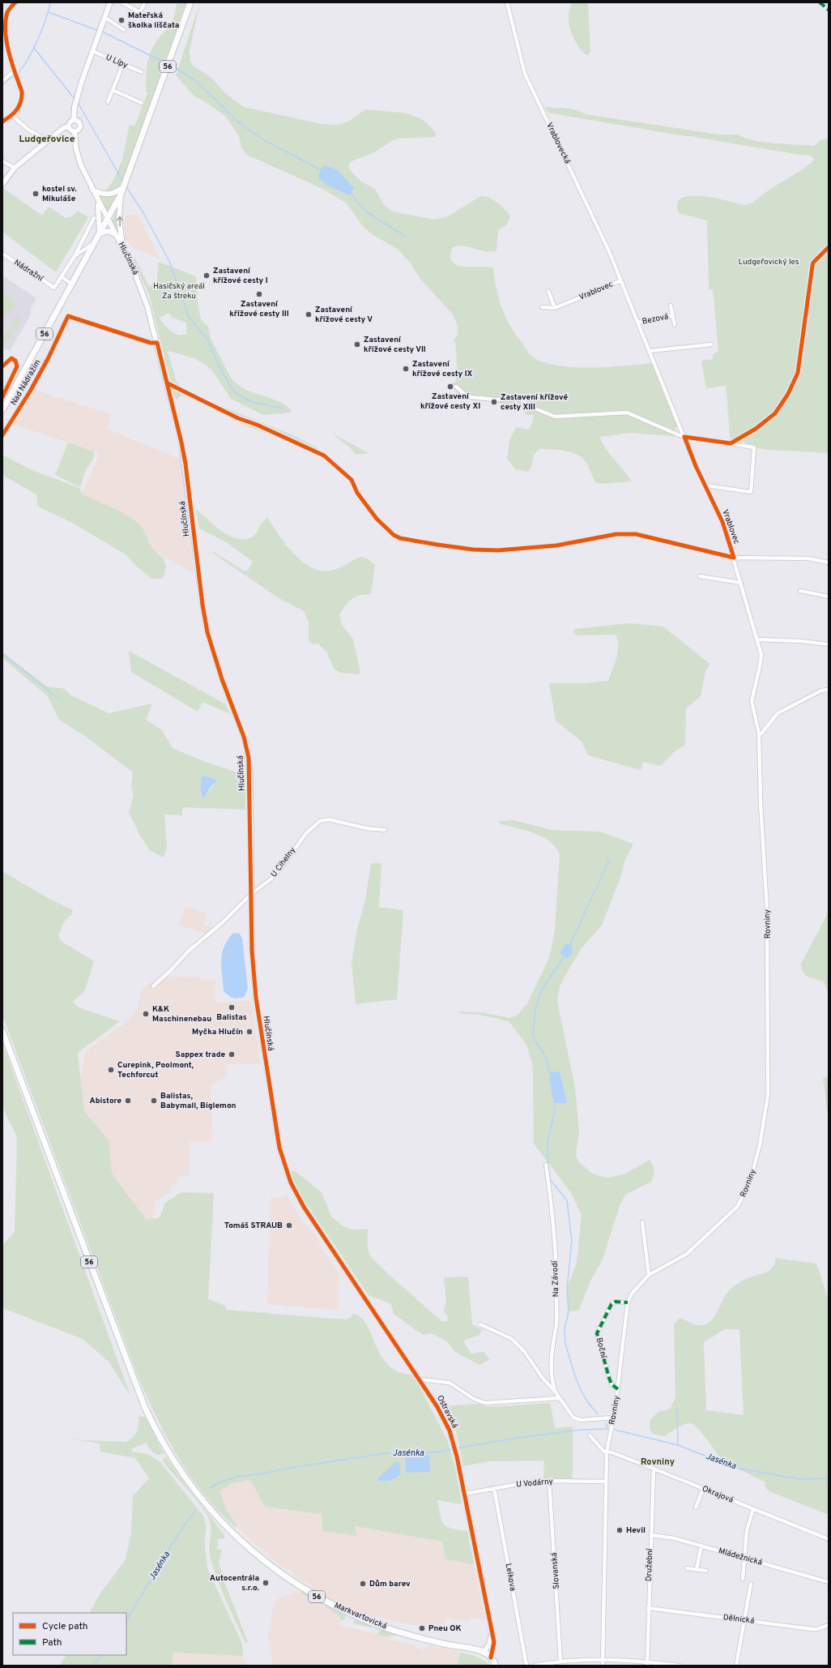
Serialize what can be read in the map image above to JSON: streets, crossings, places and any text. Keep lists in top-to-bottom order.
{
  "streets": {
    "main road": ["56", "Markvartovická"],
    "street": [
      "U Lípy",
      "Vrablovecká",
      "Hlučínská",
      "Nádražní",
      "Vrablovec",
      "Bezová",
      "Nad Nádražím",
      "U Cihelny",
      "Rovniny",
      "Na Závodí",
      "Boční",
      "Ostravská",
      "U Vodárny",
      "Okrajová",
      "Mládežnická",
      "Družební",
      "Slovanská",
      "Lelkova",
      "Dělnická"
    ]
  },
  "crossings": [
    ["56", "Hlučínská"],
    ["Vrablovecká", "Vrablovec"],
    ["Hlučínská", "U Cihelny"],
    ["Hlučínská", "Ostravská"],
    ["Vrablovec", "Bezová"],
    ["Vrablovec", "Rovniny"],
    ["Rovniny", "Na Závodí"],
    ["Rovniny", "Boční"],
    ["Rovniny", "U Vodárny"],
    ["Rovniny", "Okrajová"],
    ["Ostravská", "U Vodárny"],
    ["Ostravská", "Markvartovická"],
    ["U Vodárny", "Slovanská"],
    ["U Vodárny", "Lelkova"],
    ["Okrajová", "Družební"],
    ["Mládežnická", "Družební"],
    ["Družební", "Dělnická"]
  ],
  "districts": ["Ludgeřovice", "Rovniny"],
  "water": ["Jasénka"],
  "parks": ["Ludgeřovický les", "Hasičský areál Za štreku"],
  "places": [
    "Mateřská školka liščata",
    "kostel sv. Mikuláše",
    "Zastavení křížové cesty I",
    "Zastavení křížové cesty III",
    "Zastavení křížové cesty V",
    "Zastavení křížové cesty VII",
    "Zastavení křížové cesty IX",
    "Zastavení křížové cesty XI",
    "Zastavení křížové cesty XIII",
    "Balistas",
    "K&K Maschinenebau",
    "Myčka Hlučín",
    "Sappex trade",
    "Curepink, Poolmont, Techforcut",
    "Abistore",
    "Balistas, Babymall, Biglemon",
    "Tomáš STRAUB",
    "Hevil",
    "Autocentrála s.r.o.",
    "Dům barev",
    "Pneu OK"
  ],
  "legend": ["Cycle path", "Path"]
}
